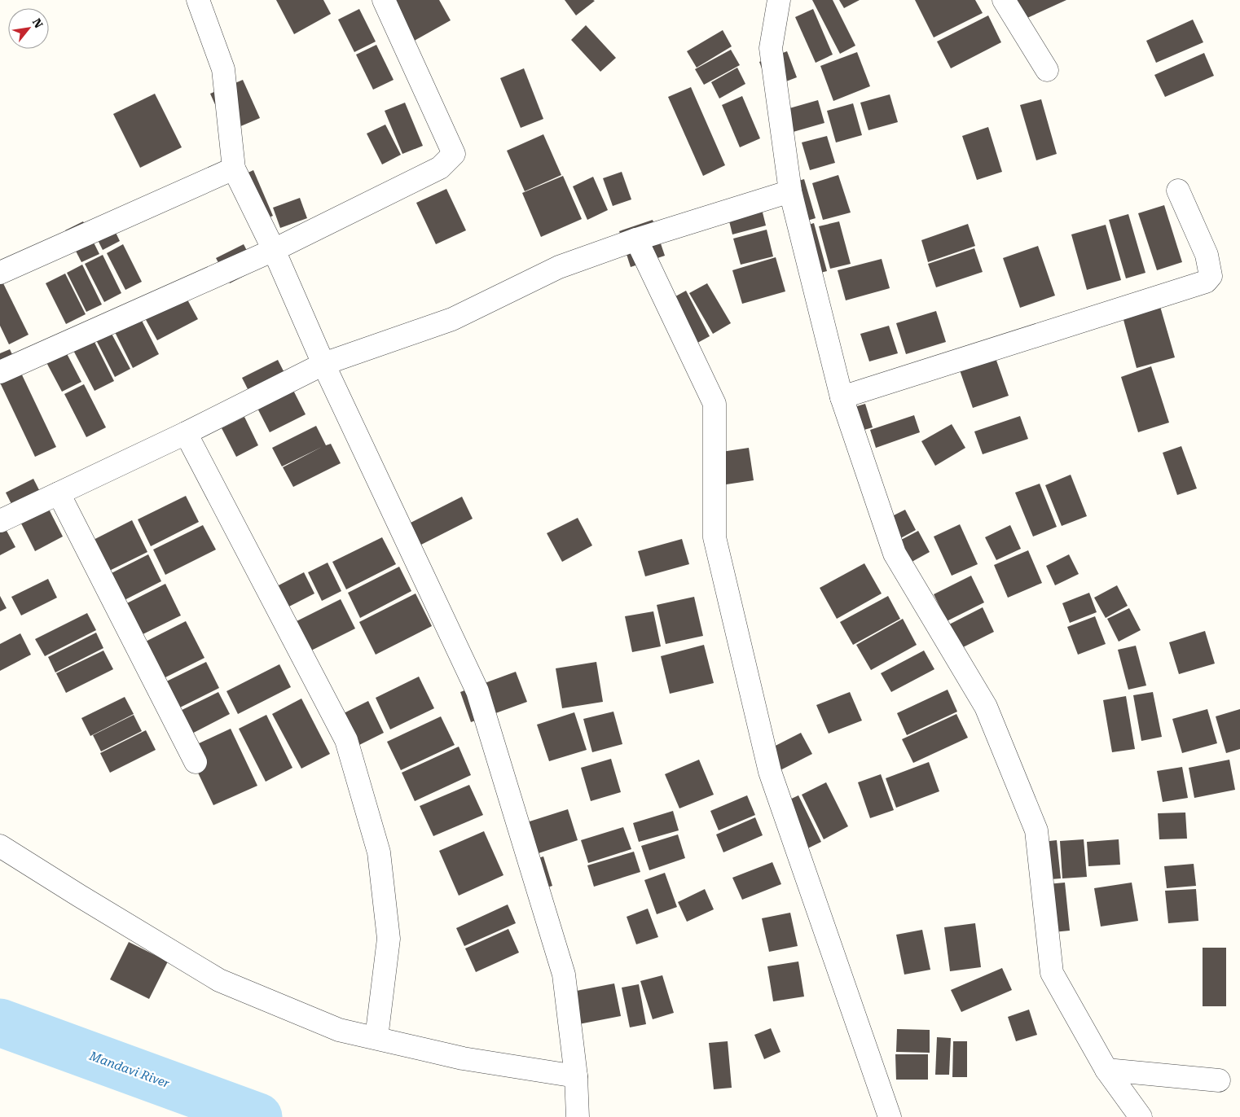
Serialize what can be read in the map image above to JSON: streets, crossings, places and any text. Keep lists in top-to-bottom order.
{
  "water": ["Mandavi River"],
  "north": "top right"
}
